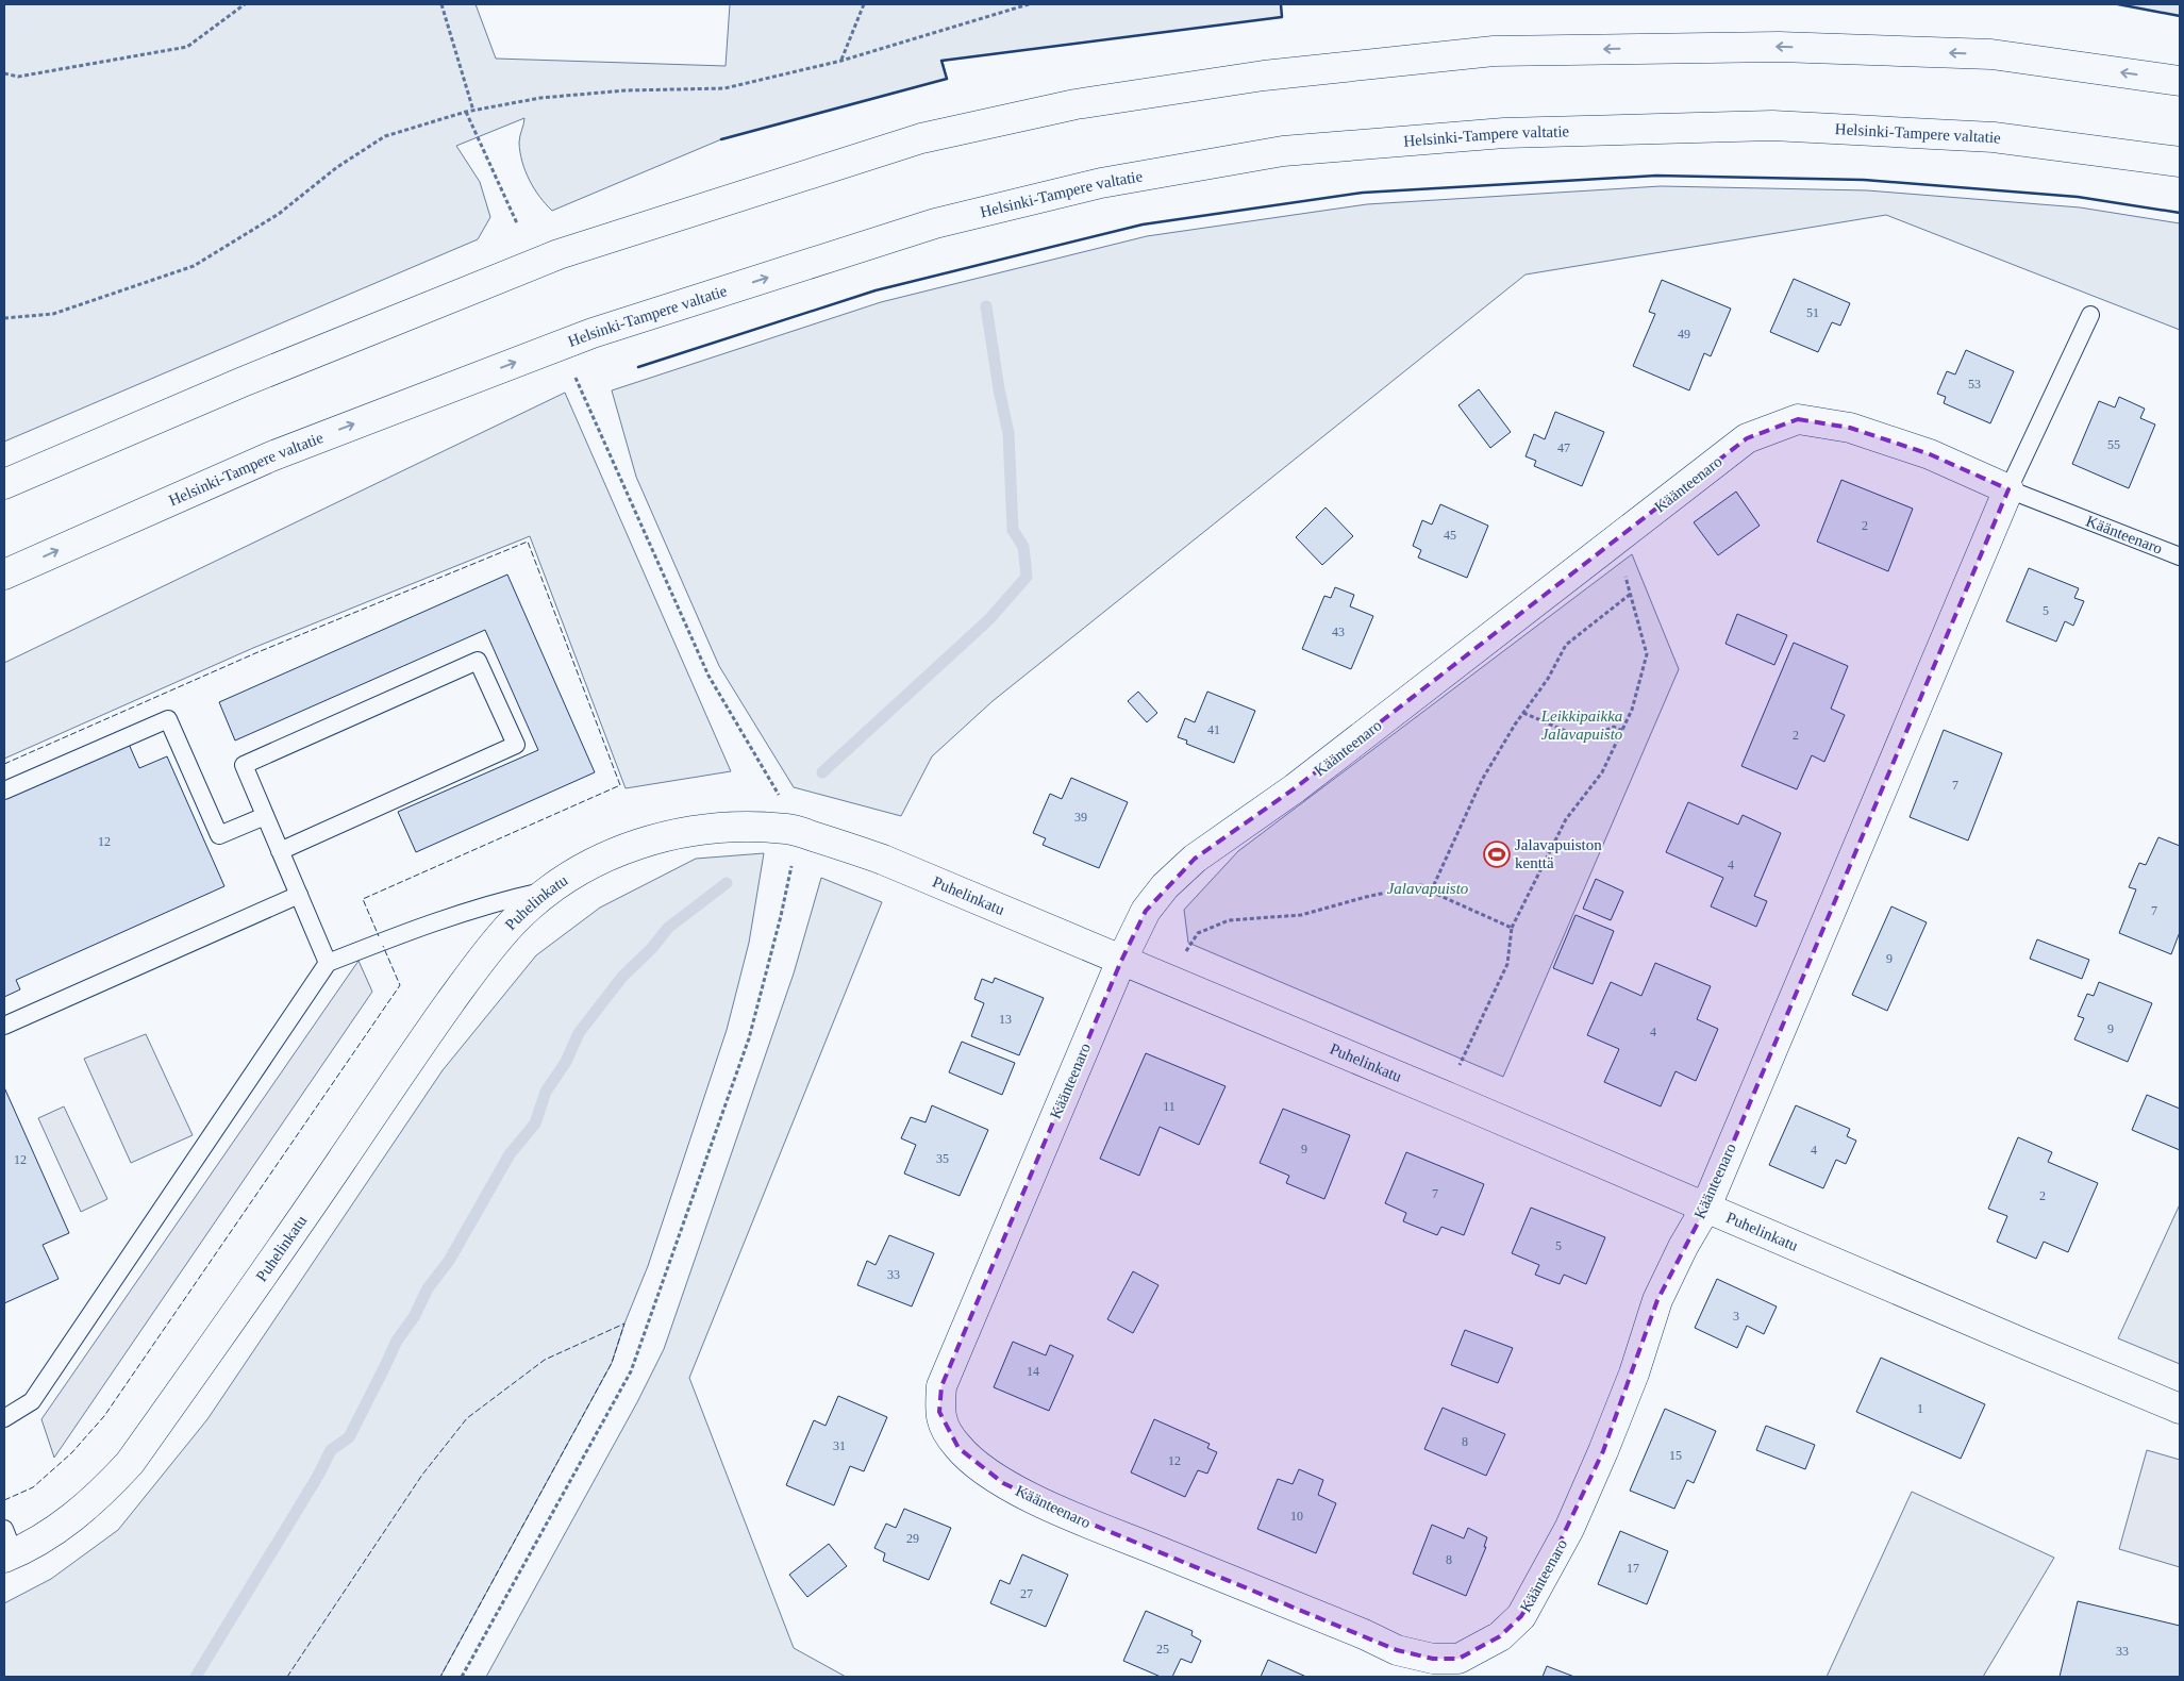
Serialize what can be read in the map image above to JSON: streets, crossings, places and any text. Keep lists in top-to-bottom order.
{
  "streets": {
    "main road": ["Helsinki-Tampere valtatie", "Käänteenaro", "Puhelinkatu"]
  },
  "crossings": [
    ["Käänteenaro", "Puhelinkatu"]
  ],
  "parks": ["Leikkipaikka Jalavapuisto", "Jalavapuisto"],
  "places": {
    "sports": ["Jalavapuiston kenttä"]
  },
  "house_numbers": [
    "51",
    "49",
    "53",
    "55",
    "47",
    "2",
    "45",
    "5",
    "43",
    "41",
    "2",
    "7",
    "39",
    "12",
    "4",
    "7",
    "9",
    "13",
    "9",
    "4",
    "11",
    "9",
    "4",
    "35",
    "12",
    "7",
    "2",
    "5",
    "33",
    "3",
    "14",
    "1",
    "8",
    "31",
    "15",
    "12",
    "10",
    "29",
    "8",
    "17",
    "27",
    "25",
    "33"
  ]
}
